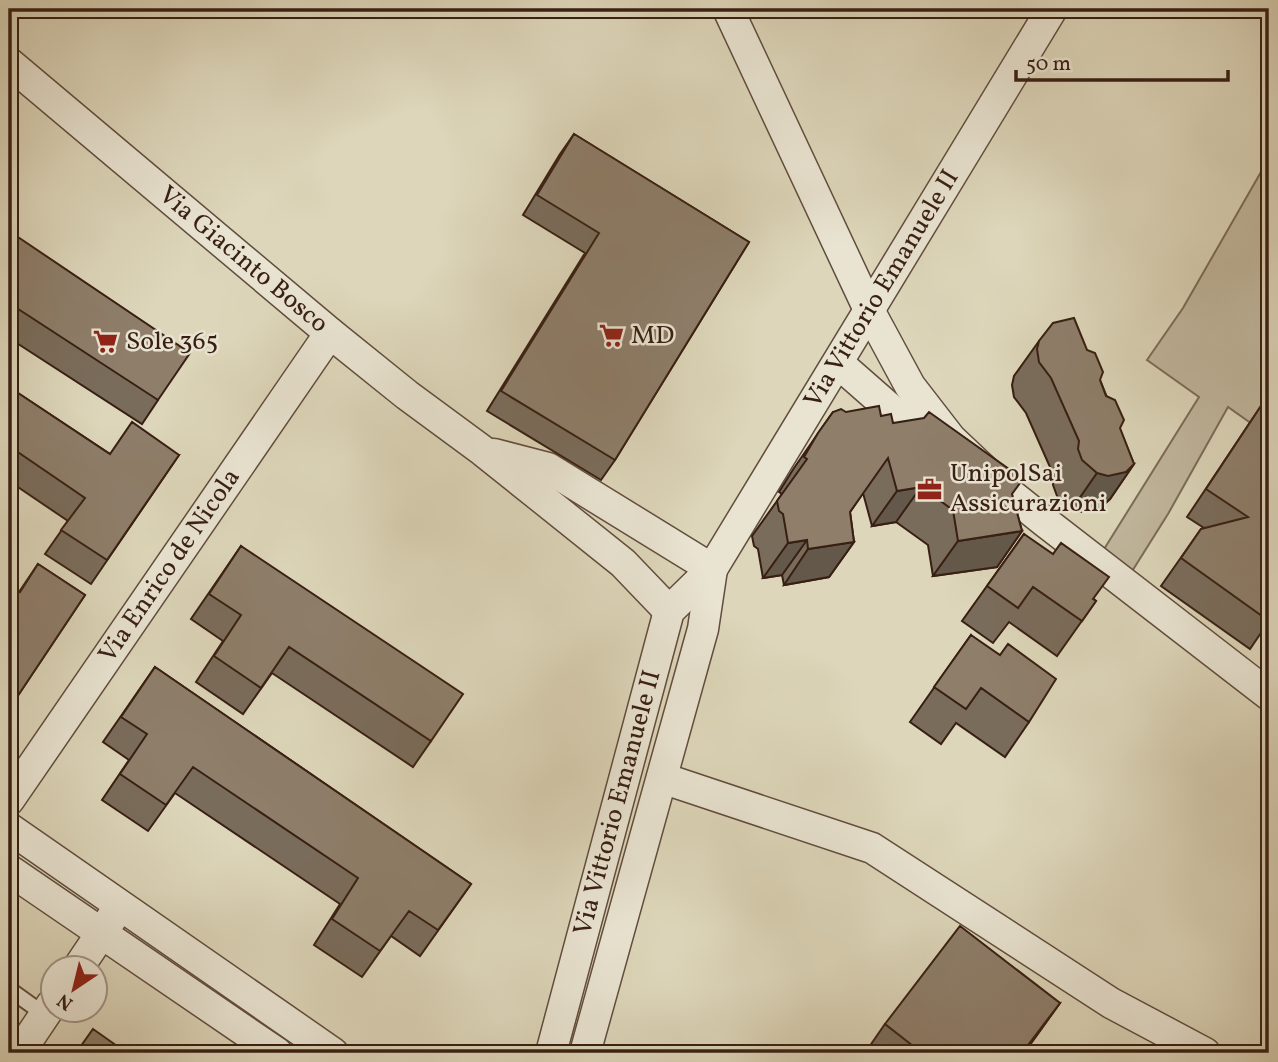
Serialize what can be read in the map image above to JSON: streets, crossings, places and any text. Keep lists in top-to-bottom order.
{
  "streets": {
    "street": ["Via Giacinto Bosco", "Via Vittorio Emanuele II", "Via Enrico de Nicola"]
  },
  "crossings": [
    ["Via Giacinto Bosco", "Via Vittorio Emanuele II"],
    ["Via Giacinto Bosco", "Via Enrico de Nicola"]
  ],
  "places": {
    "supermarket": ["MD", "Sole 365"],
    "office": ["UnipolSai Assicurazioni"]
  },
  "scale_bar": "50 m",
  "north": "bottom left"
}
